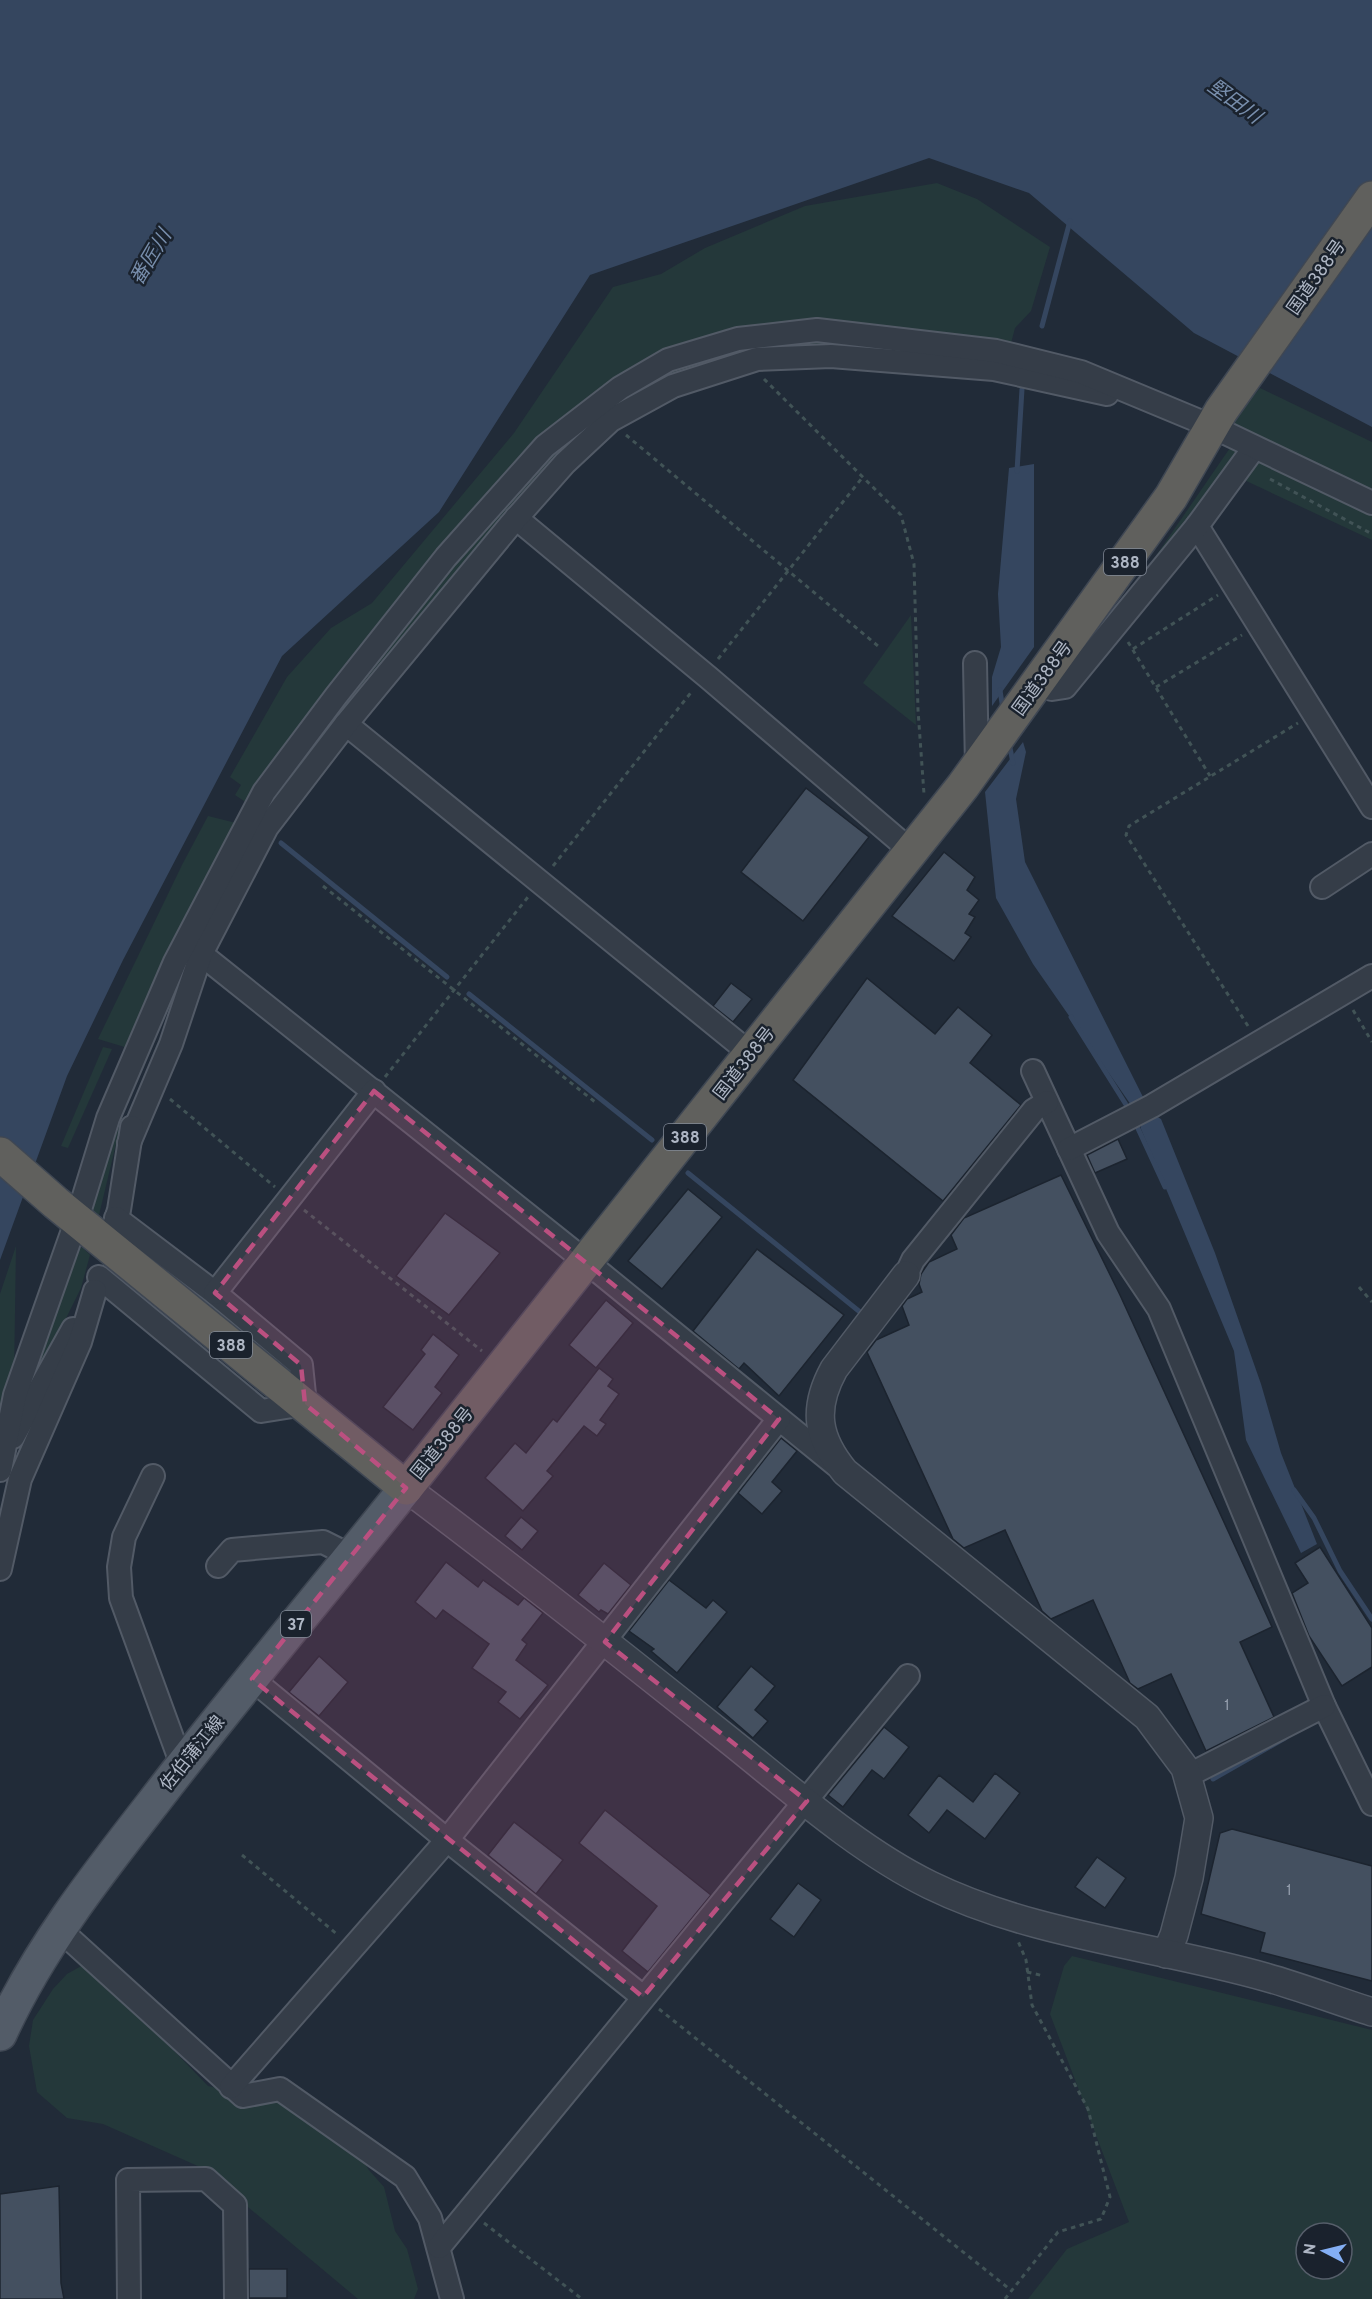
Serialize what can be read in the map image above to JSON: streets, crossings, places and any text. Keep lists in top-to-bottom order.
{
  "streets": {
    "highway": ["国道388号", "388"],
    "main road": ["37", "佐伯蒲江線"]
  },
  "crossings": [
    ["国道388号", "佐伯蒲江線"]
  ],
  "water": ["堅田川", "番匠川"],
  "house_numbers": ["1", "1"],
  "north": "left"
}
